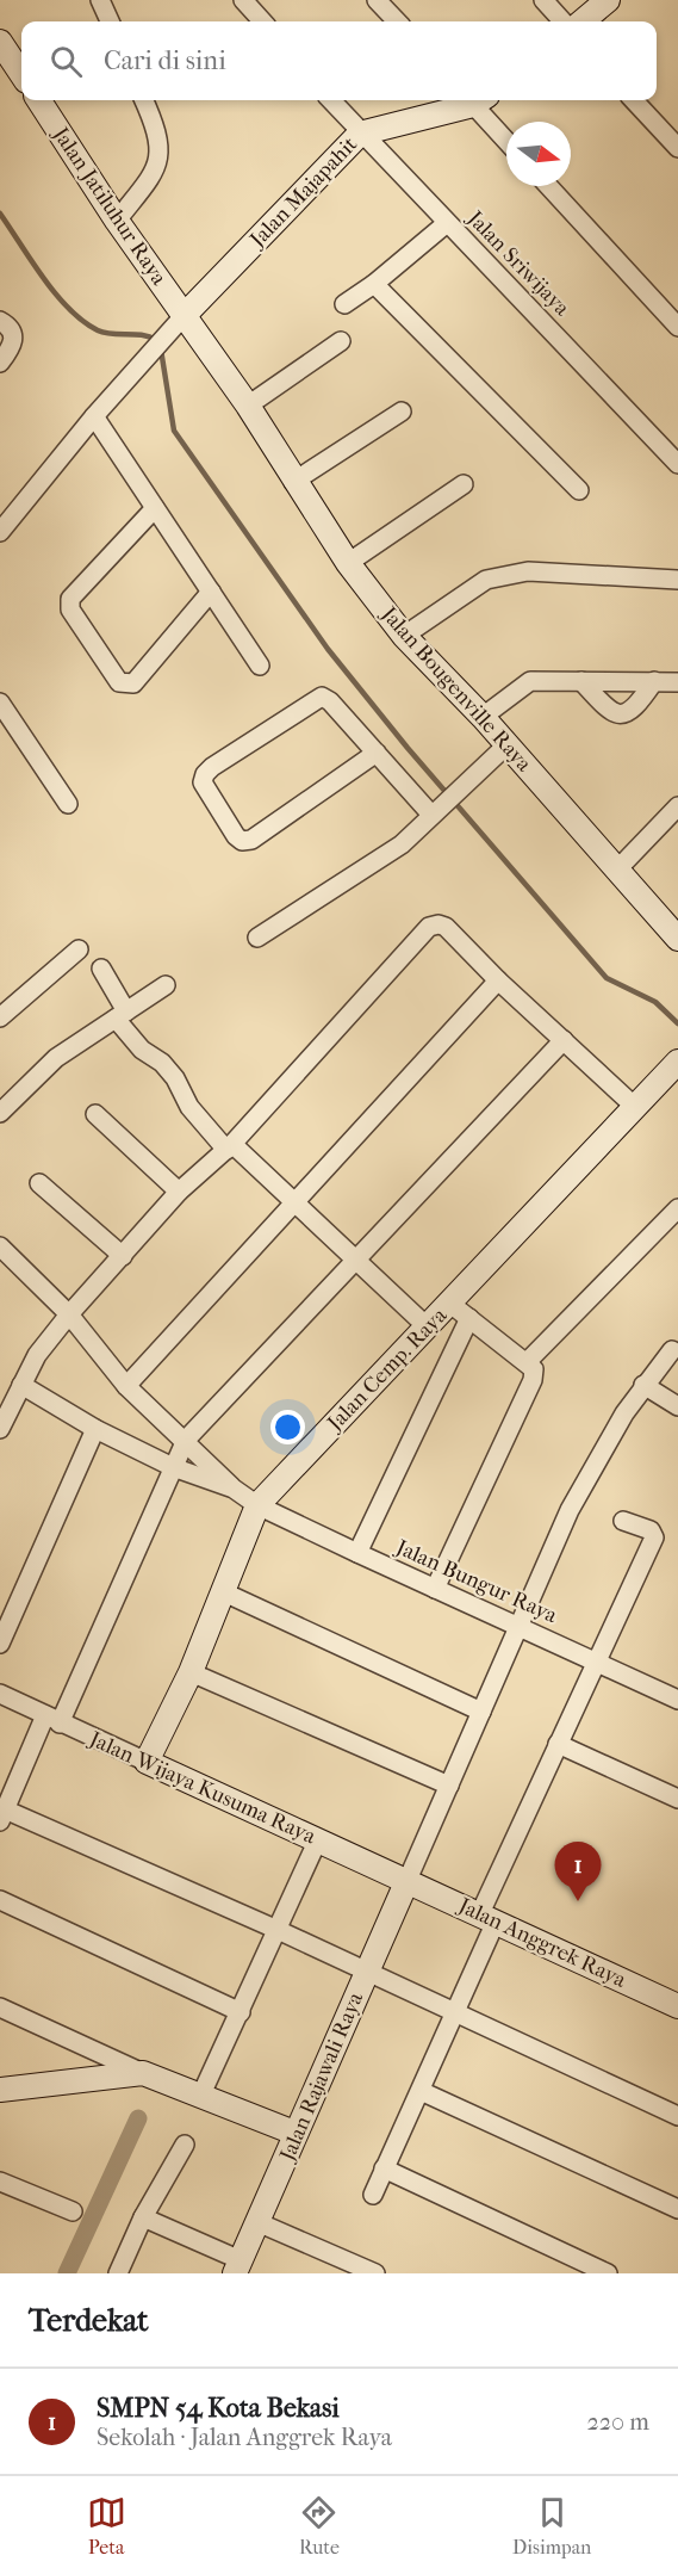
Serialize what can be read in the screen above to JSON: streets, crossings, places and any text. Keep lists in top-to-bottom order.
{
  "streets": {
    "street": [
      "Jalan Majapahit",
      "Jalan Jatiluhur Raya",
      "Jalan Sriwijaya",
      "Jalan Bougenville Raya",
      "Jalan Cemp. Raya",
      "Jalan Bungur Raya",
      "Jalan Wijaya Kusuma Raya",
      "Jalan Anggrek Raya",
      "Jalan Rajawali Raya"
    ]
  },
  "crossings": [
    ["Jalan Majapahit", "Jalan Jatiluhur Raya"],
    ["Jalan Majapahit", "Jalan Sriwijaya"],
    ["Jalan Majapahit", "Jalan Bougenville Raya"],
    ["Jalan Jatiluhur Raya", "Jalan Bougenville Raya"],
    ["Jalan Cemp. Raya", "Jalan Bungur Raya"],
    ["Jalan Cemp. Raya", "Jalan Wijaya Kusuma Raya"],
    ["Jalan Wijaya Kusuma Raya", "Jalan Anggrek Raya"],
    ["Jalan Wijaya Kusuma Raya", "Jalan Rajawali Raya"],
    ["Jalan Anggrek Raya", "Jalan Rajawali Raya"]
  ],
  "north": "right",
  "page": {
    "search": "Cari di sini",
    "pins": "1",
    "heading": "Terdekat",
    "list": [
      {
        "mark": "1",
        "name": "SMPN 54 Kota Bekasi",
        "note": "Sekolah · Jalan Anggrek Raya",
        "value": "220 m"
      }
    ],
    "nav": ["Peta", "Rute", "Disimpan"]
  }
}
